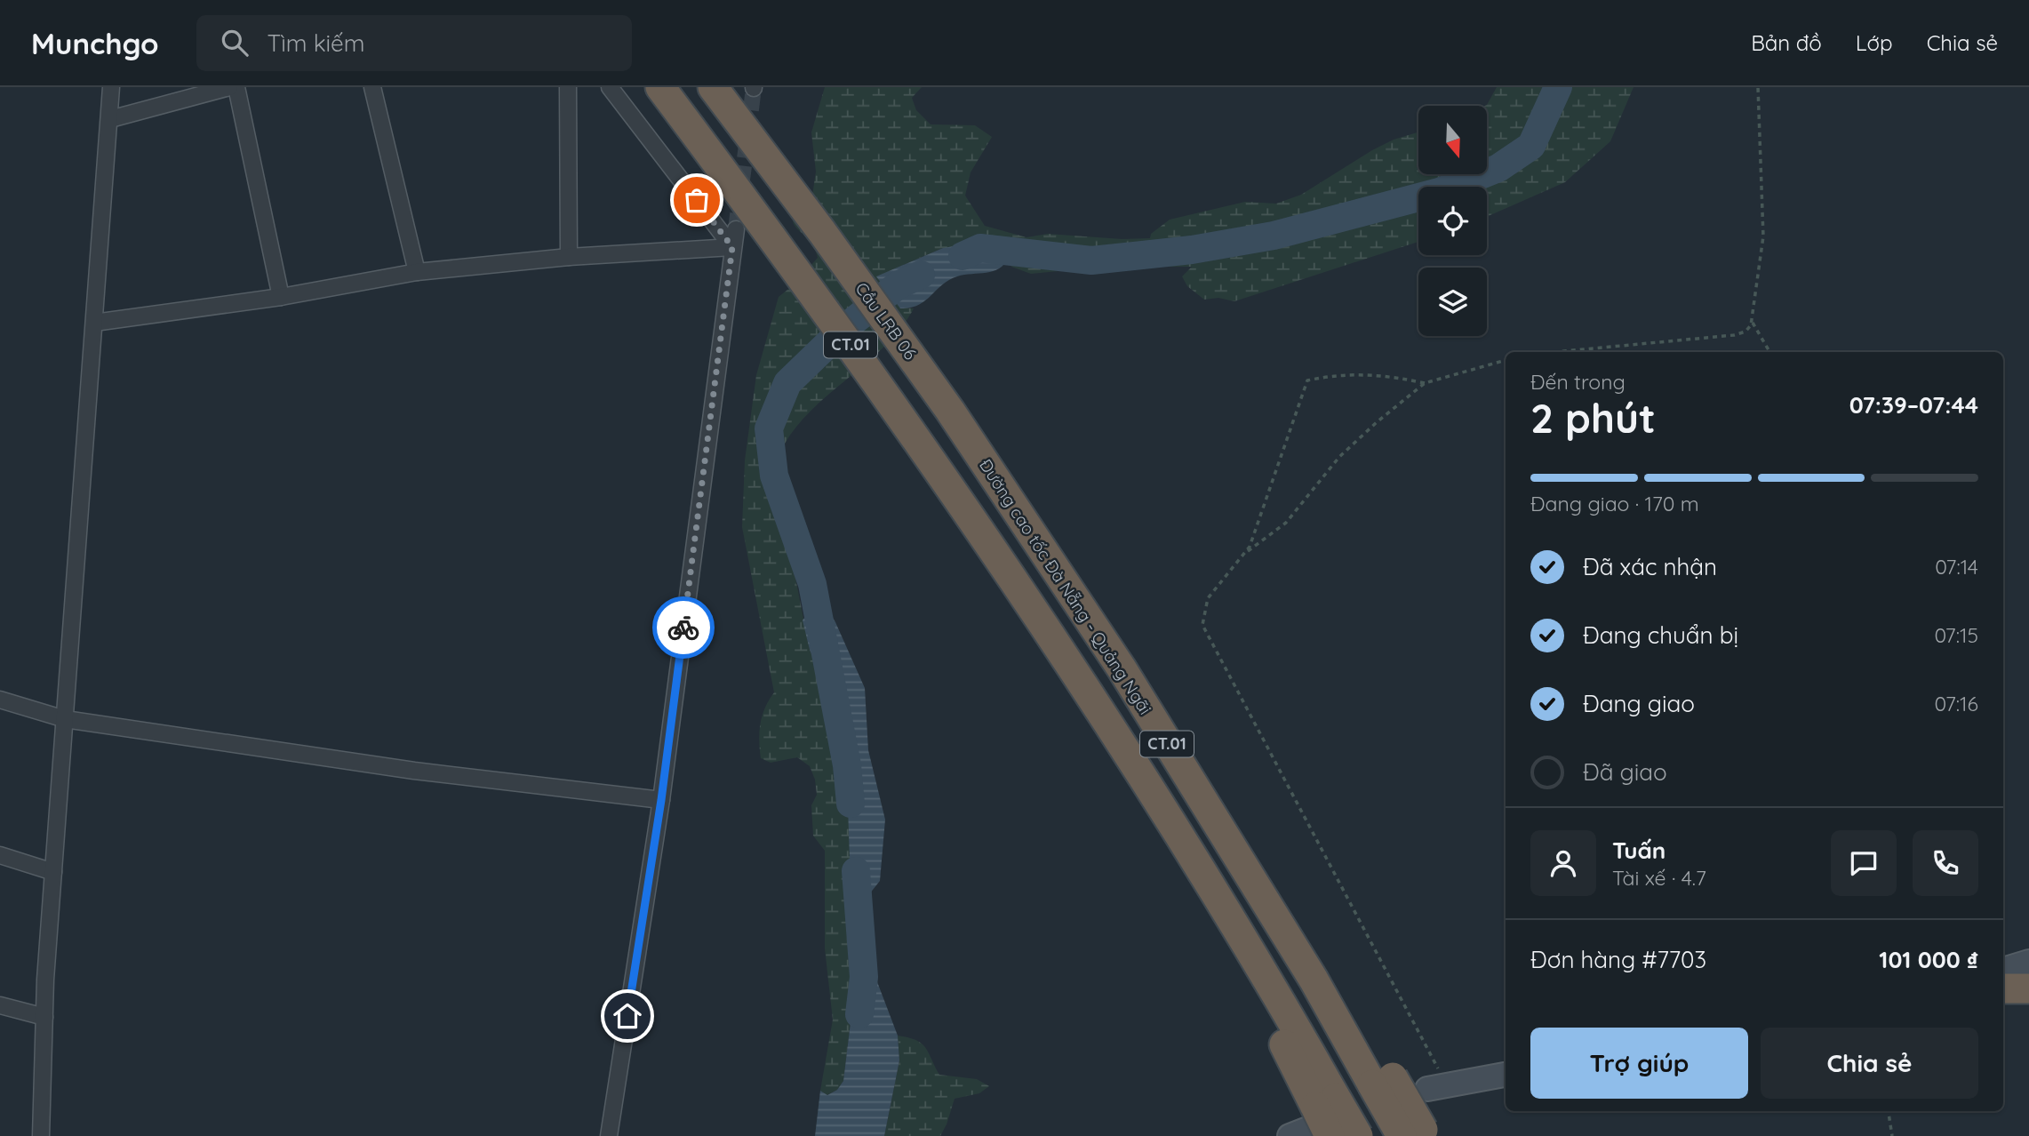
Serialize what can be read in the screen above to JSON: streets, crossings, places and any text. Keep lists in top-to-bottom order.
{
  "streets": {
    "highway": ["Cầu LRB 06", "CT.01", "Đường cao tốc Đà Nẵng - Quảng Ngãi"]
  },
  "crossings": [
    ["Cầu LRB 06", "Đường cao tốc Đà Nẵng - Quảng Ngãi"]
  ],
  "north": "bottom",
  "page": {
    "header": "Munchgo",
    "search": "Tìm kiếm",
    "nav": ["Bản đồ", "Lớp", "Chia sẻ"],
    "heading": ["2 phút", "Đến trong", "07:39–07:44"],
    "panel": [
      "Tuấn",
      "Tài xế · 4.7",
      "Đơn hàng #7703",
      "101 000 ₫"
    ],
    "bar": "Đang giao · 170 m",
    "list": [
      ["Đã xác nhận", "07:14"],
      ["Đang chuẩn bị", "07:15"],
      ["Đang giao", "07:16"],
      "Đã giao"
    ],
    "buttons": ["Trợ giúp", "Chia sẻ"]
  }
}
